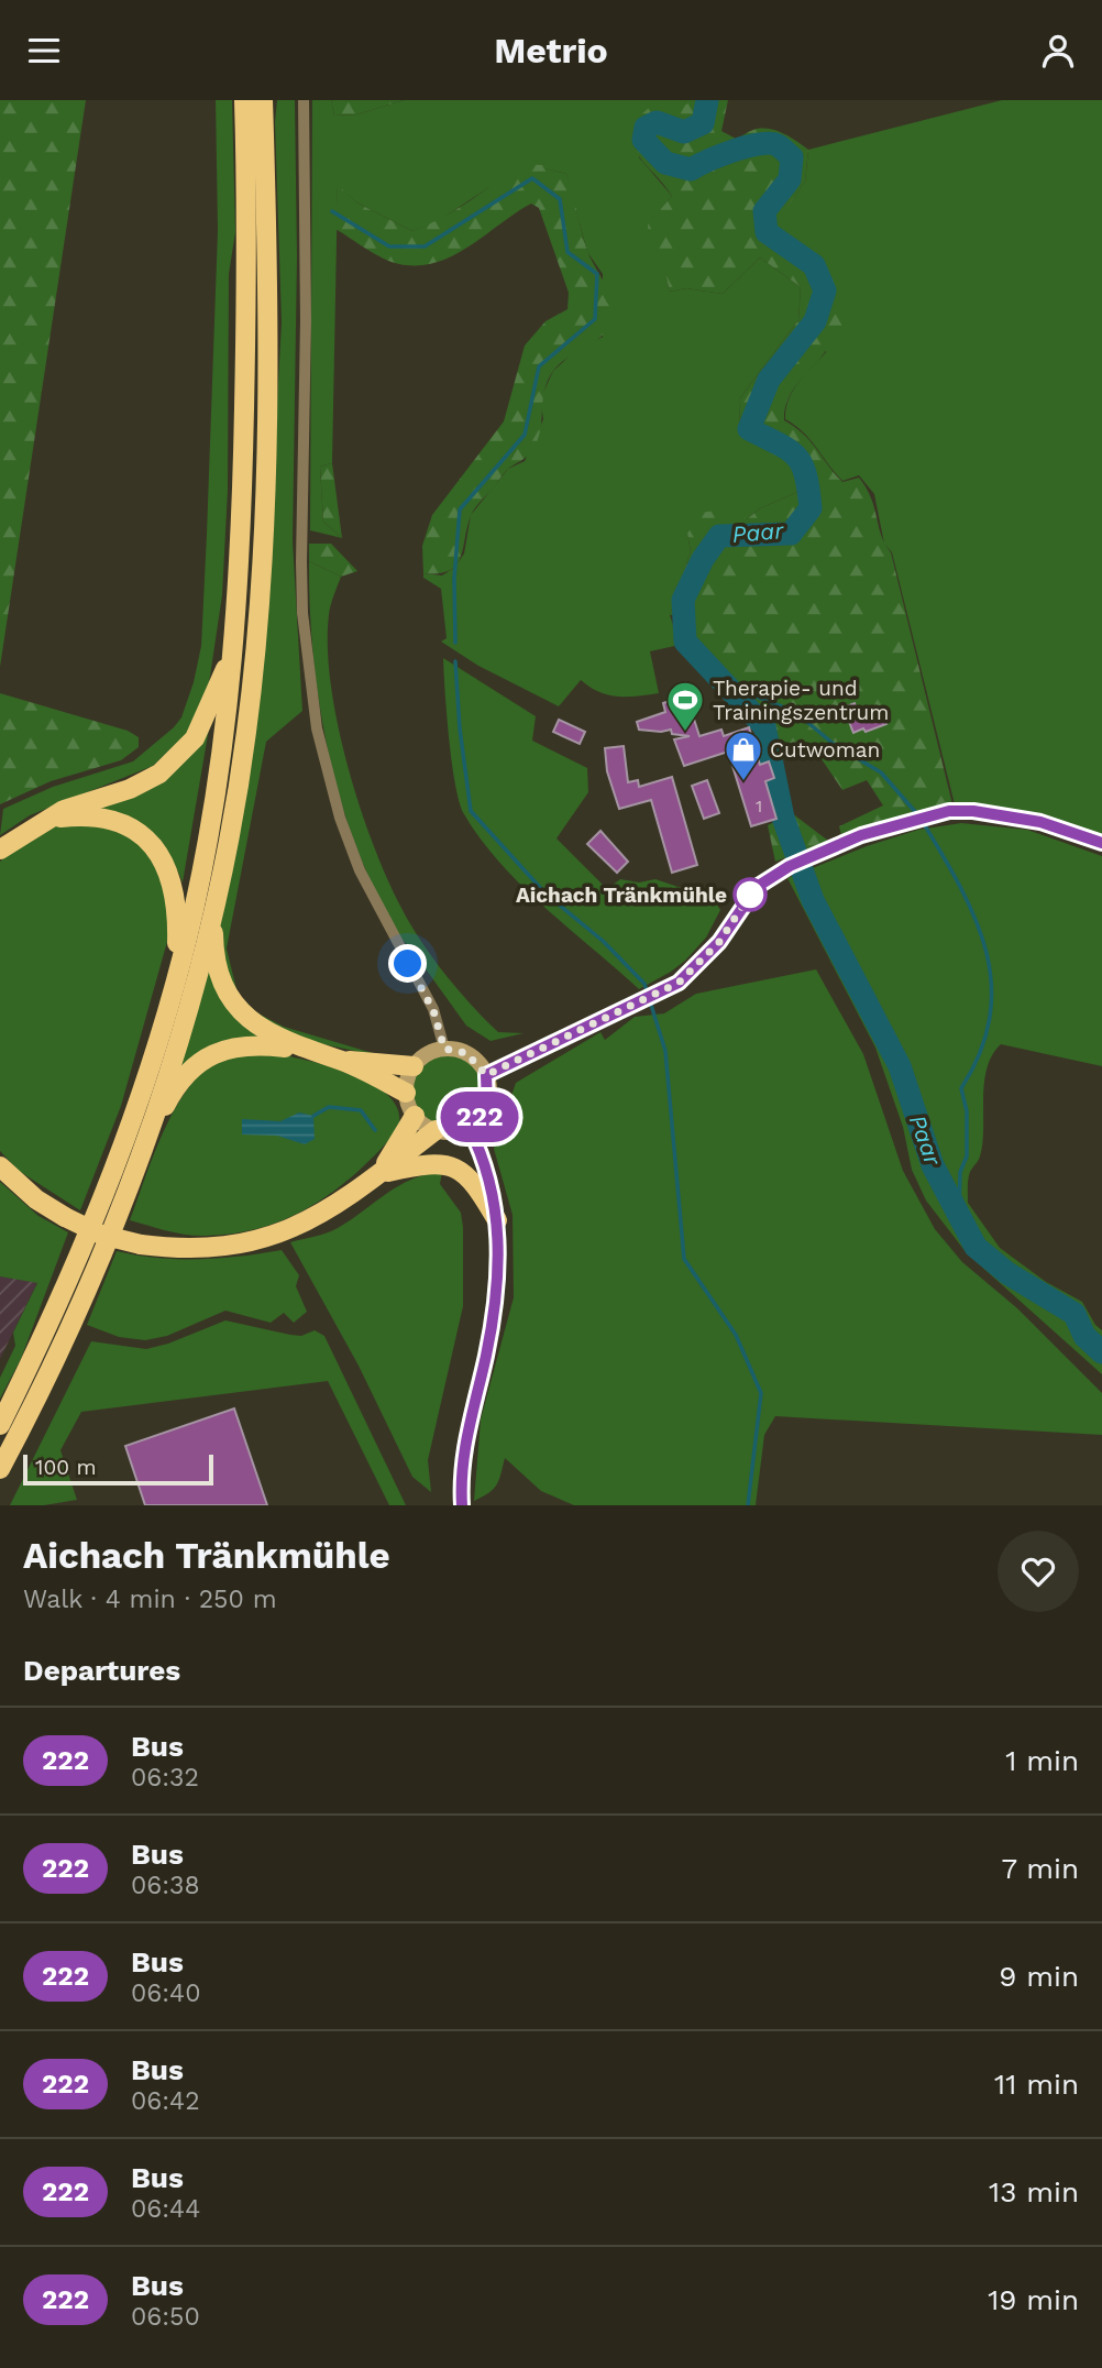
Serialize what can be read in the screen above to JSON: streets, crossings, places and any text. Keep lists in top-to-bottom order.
{
  "water": ["Paar"],
  "places": {
    "sports": ["Therapie- und Trainingszentrum"],
    "shop": ["Cutwoman"],
    "other": ["Aichach Tränkmühle"]
  },
  "lines": ["bus line 222"],
  "house_numbers": ["1"],
  "scale_bar": "100 m",
  "page": {
    "header": "Metrio",
    "on_map": "222",
    "scale": "100 m",
    "heading": [
      ["Aichach Tränkmühle", "Walk · 4 min · 250 m"],
      "Departures"
    ],
    "list": [
      {
        "mark": "222",
        "name": "Bus",
        "note": "06:32",
        "value": "1 min"
      },
      {
        "mark": "222",
        "name": "Bus",
        "note": "06:38",
        "value": "7 min"
      },
      {
        "mark": "222",
        "name": "Bus",
        "note": "06:40",
        "value": "9 min"
      },
      {
        "mark": "222",
        "name": "Bus",
        "note": "06:42",
        "value": "11 min"
      },
      {
        "mark": "222",
        "name": "Bus",
        "note": "06:44",
        "value": "13 min"
      },
      {
        "mark": "222",
        "name": "Bus",
        "note": "06:50",
        "value": "19 min"
      }
    ]
  }
}
